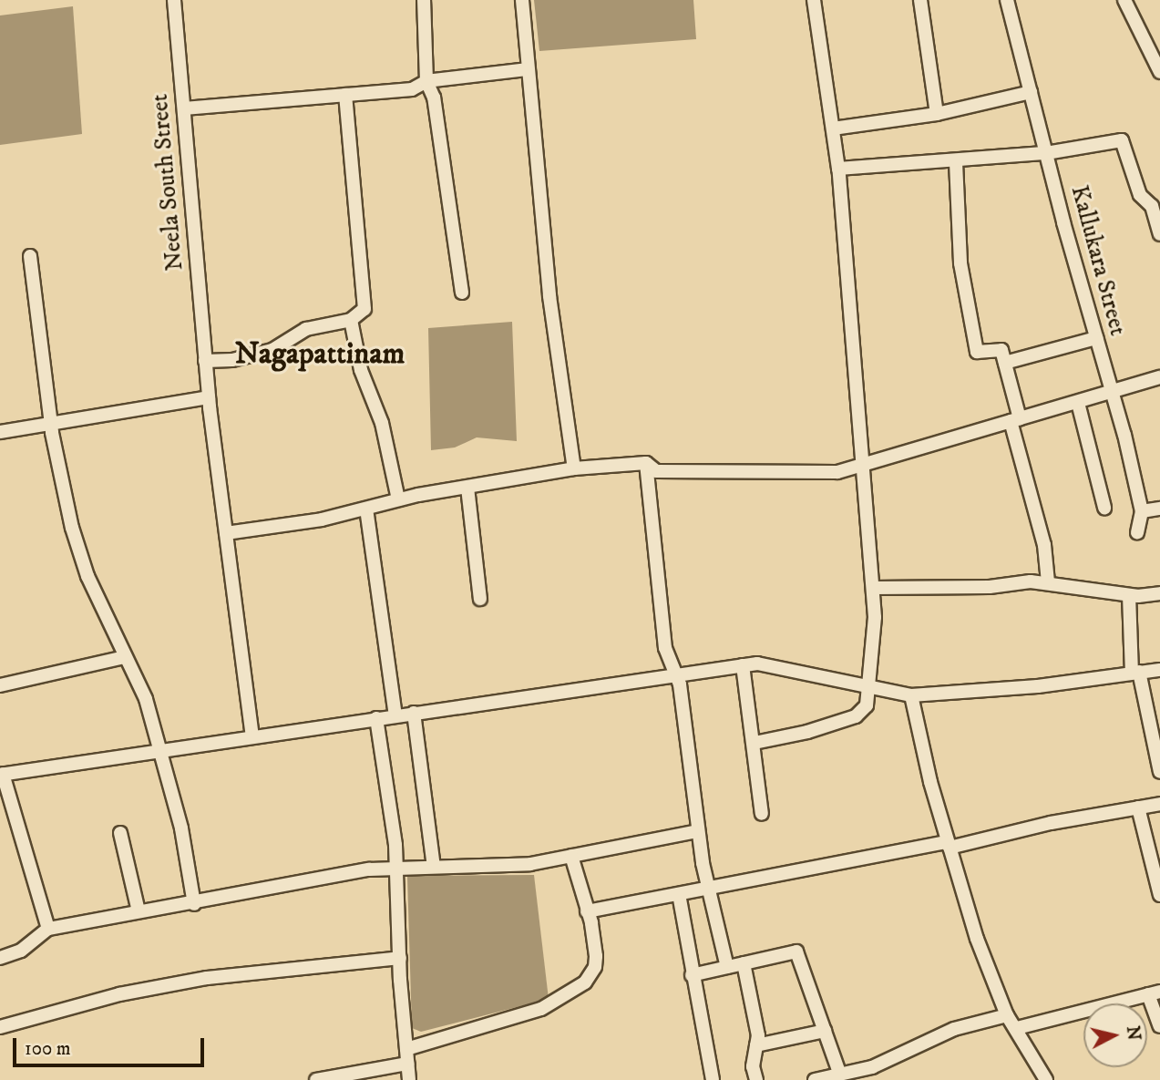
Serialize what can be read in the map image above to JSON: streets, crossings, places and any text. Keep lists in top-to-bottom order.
{
  "streets": {
    "street": ["Neela South Street", "Kallukara Street"]
  },
  "districts": ["Nagapattinam"],
  "scale_bar": "100 m",
  "north": "right"
}
